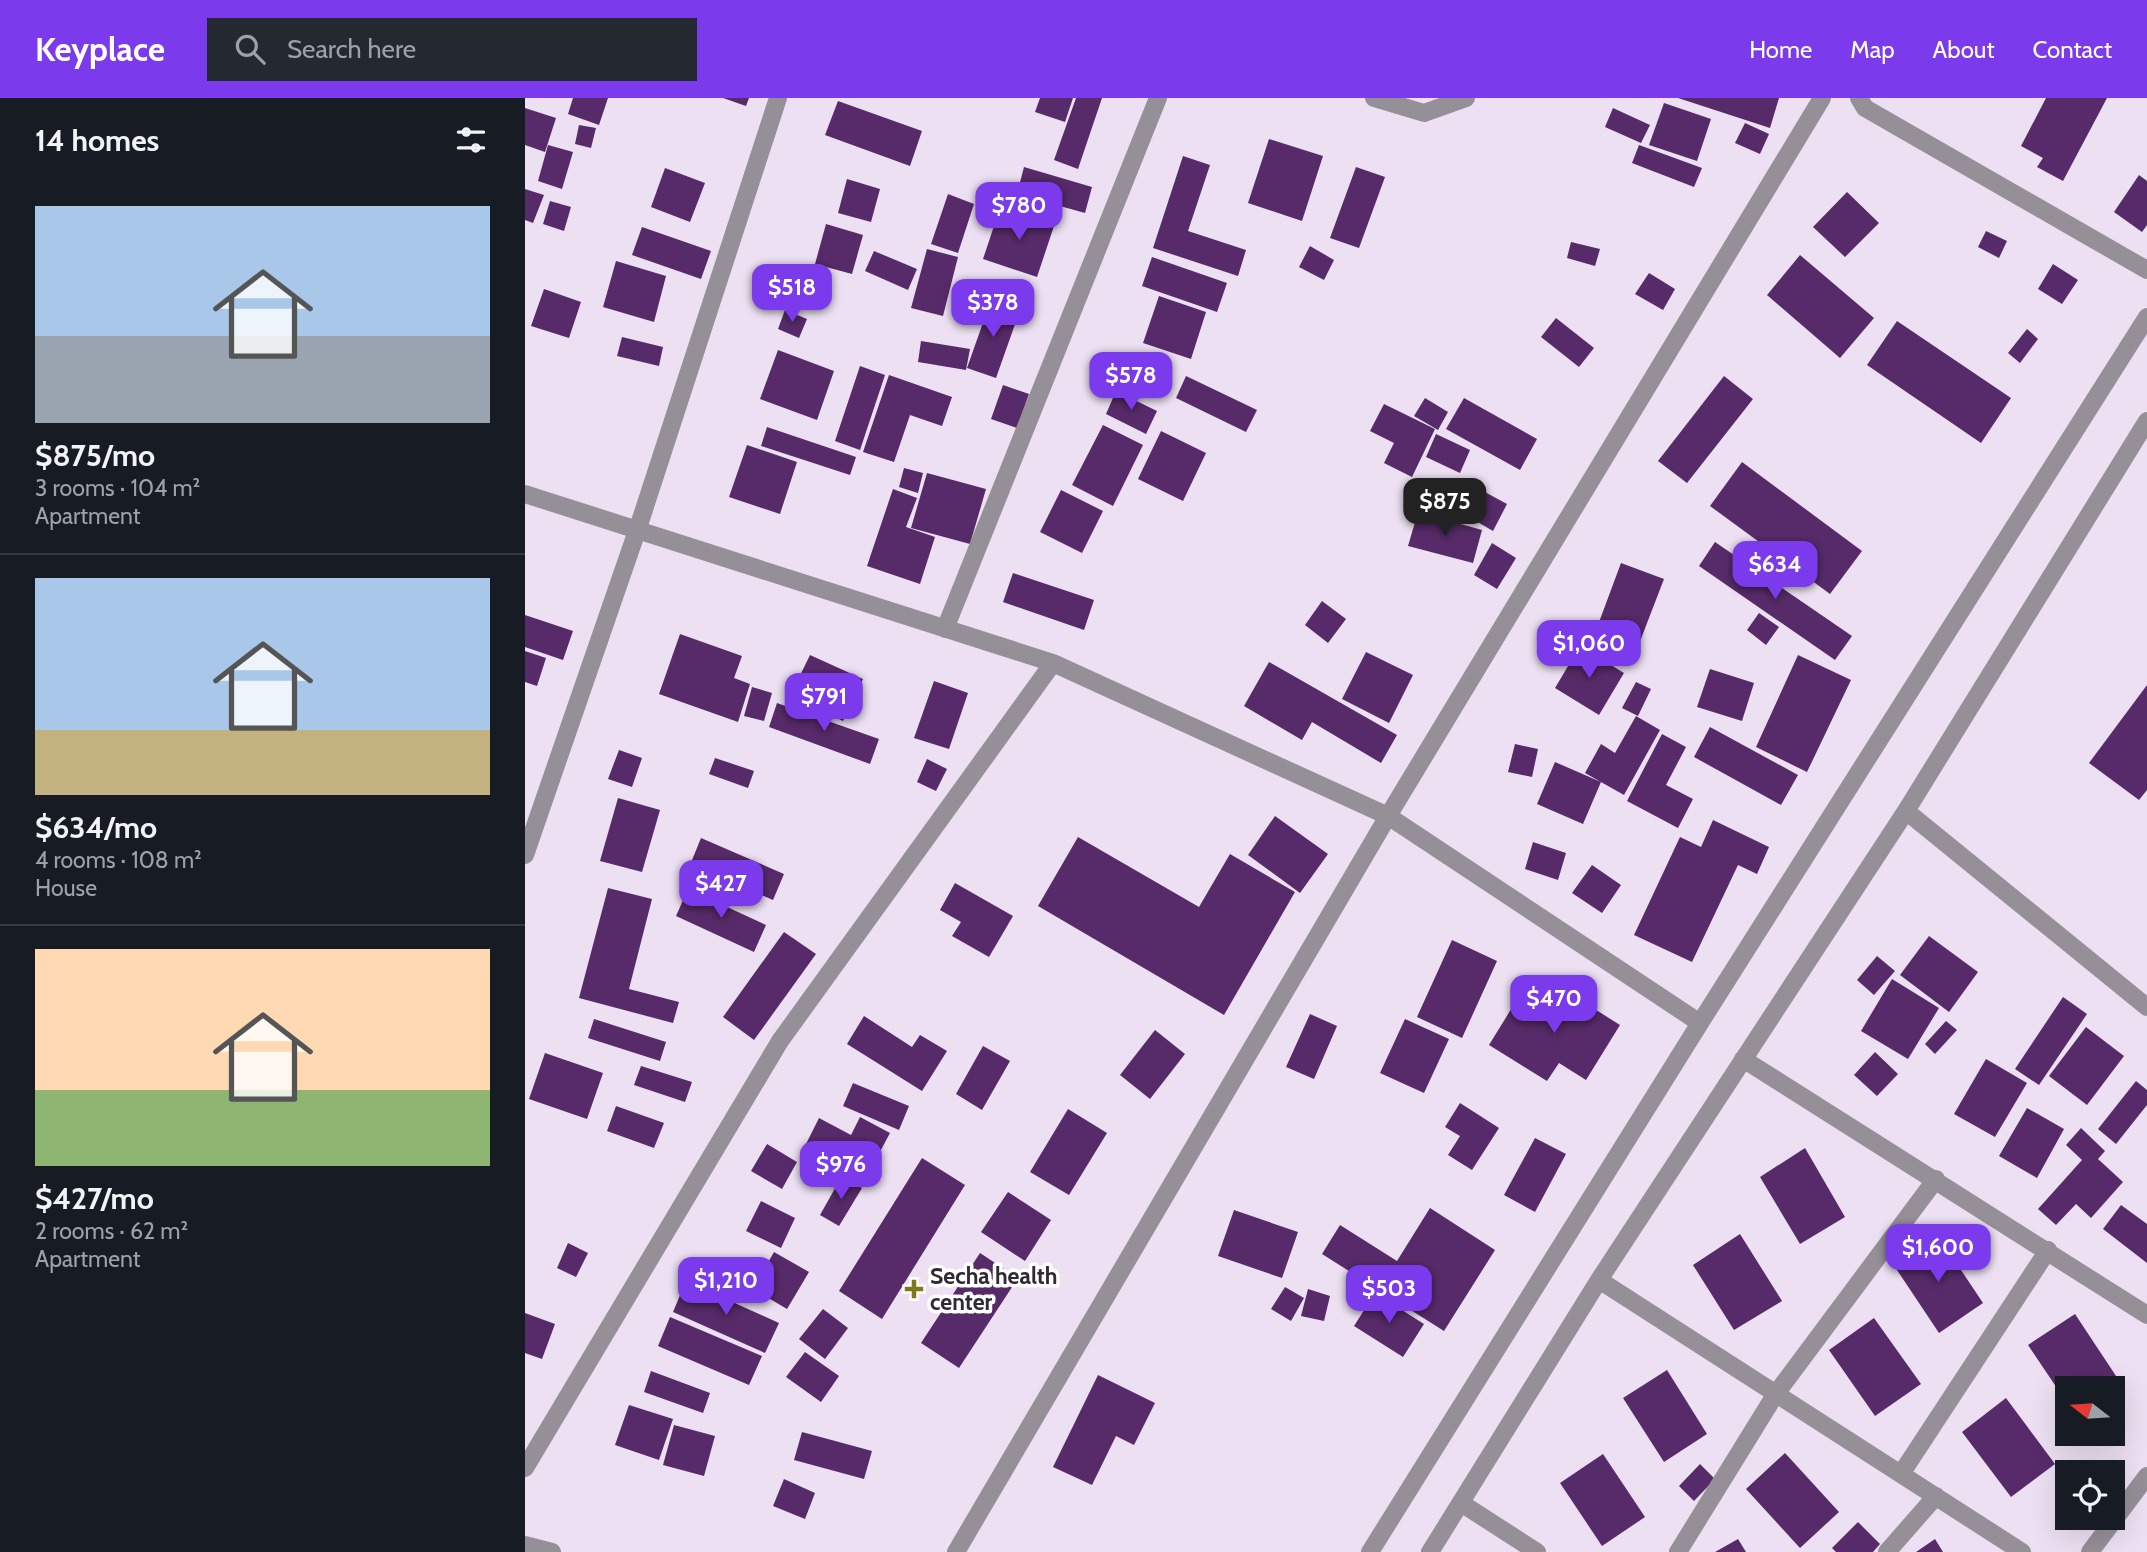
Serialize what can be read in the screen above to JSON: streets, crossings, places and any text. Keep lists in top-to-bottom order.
{
  "places": {
    "health": ["Secha health center"]
  },
  "north": "left",
  "page": {
    "header": "Keyplace",
    "search": "Search here",
    "nav": [
      "Home",
      "Map",
      "About",
      "Contact"
    ],
    "heading": "14 homes",
    "list": [
      {
        "name": "$875/mo",
        "note": "3 rooms · 104 m² · Apartment"
      },
      {
        "name": "$634/mo",
        "note": "4 rooms · 108 m² · House"
      },
      {
        "name": "$427/mo",
        "note": "2 rooms · 62 m² · Apartment"
      }
    ],
    "price": [
      "$780",
      "$518",
      "$378",
      "$578",
      "$875",
      "$634",
      "$1,060",
      "$791",
      "$427",
      "$470",
      "$976",
      "$1,600",
      "$1,210",
      "$503"
    ]
  }
}
